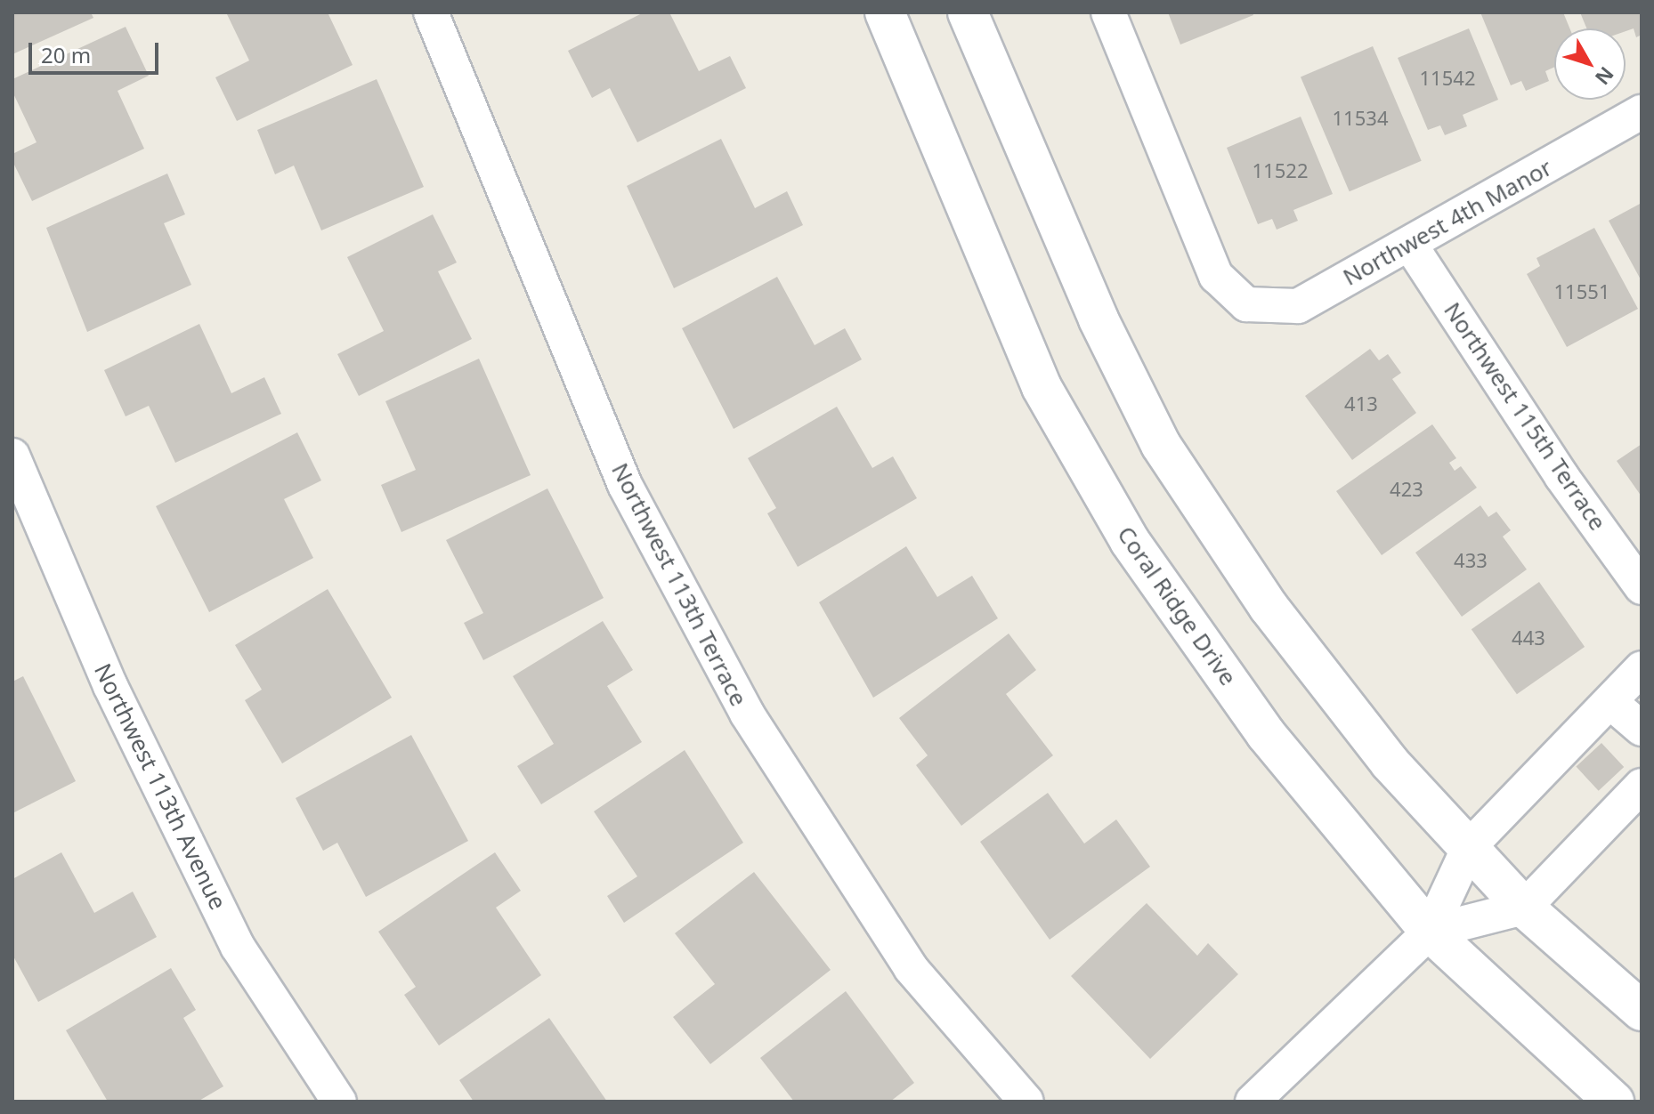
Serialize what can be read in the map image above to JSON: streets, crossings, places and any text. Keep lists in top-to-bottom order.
{
  "streets": {
    "main road": ["Coral Ridge Drive"],
    "street": [
      "Northwest 4th Manor",
      "Northwest 115th Terrace",
      "Northwest 113th Terrace",
      "Northwest 113th Avenue"
    ]
  },
  "crossings": [
    ["Northwest 4th Manor", "Northwest 115th Terrace"]
  ],
  "house_numbers": [
    "11542",
    "11534",
    "11522",
    "11551",
    "413",
    "423",
    "433",
    "443"
  ],
  "scale_bar": "20 m",
  "north": "bottom right"
}
